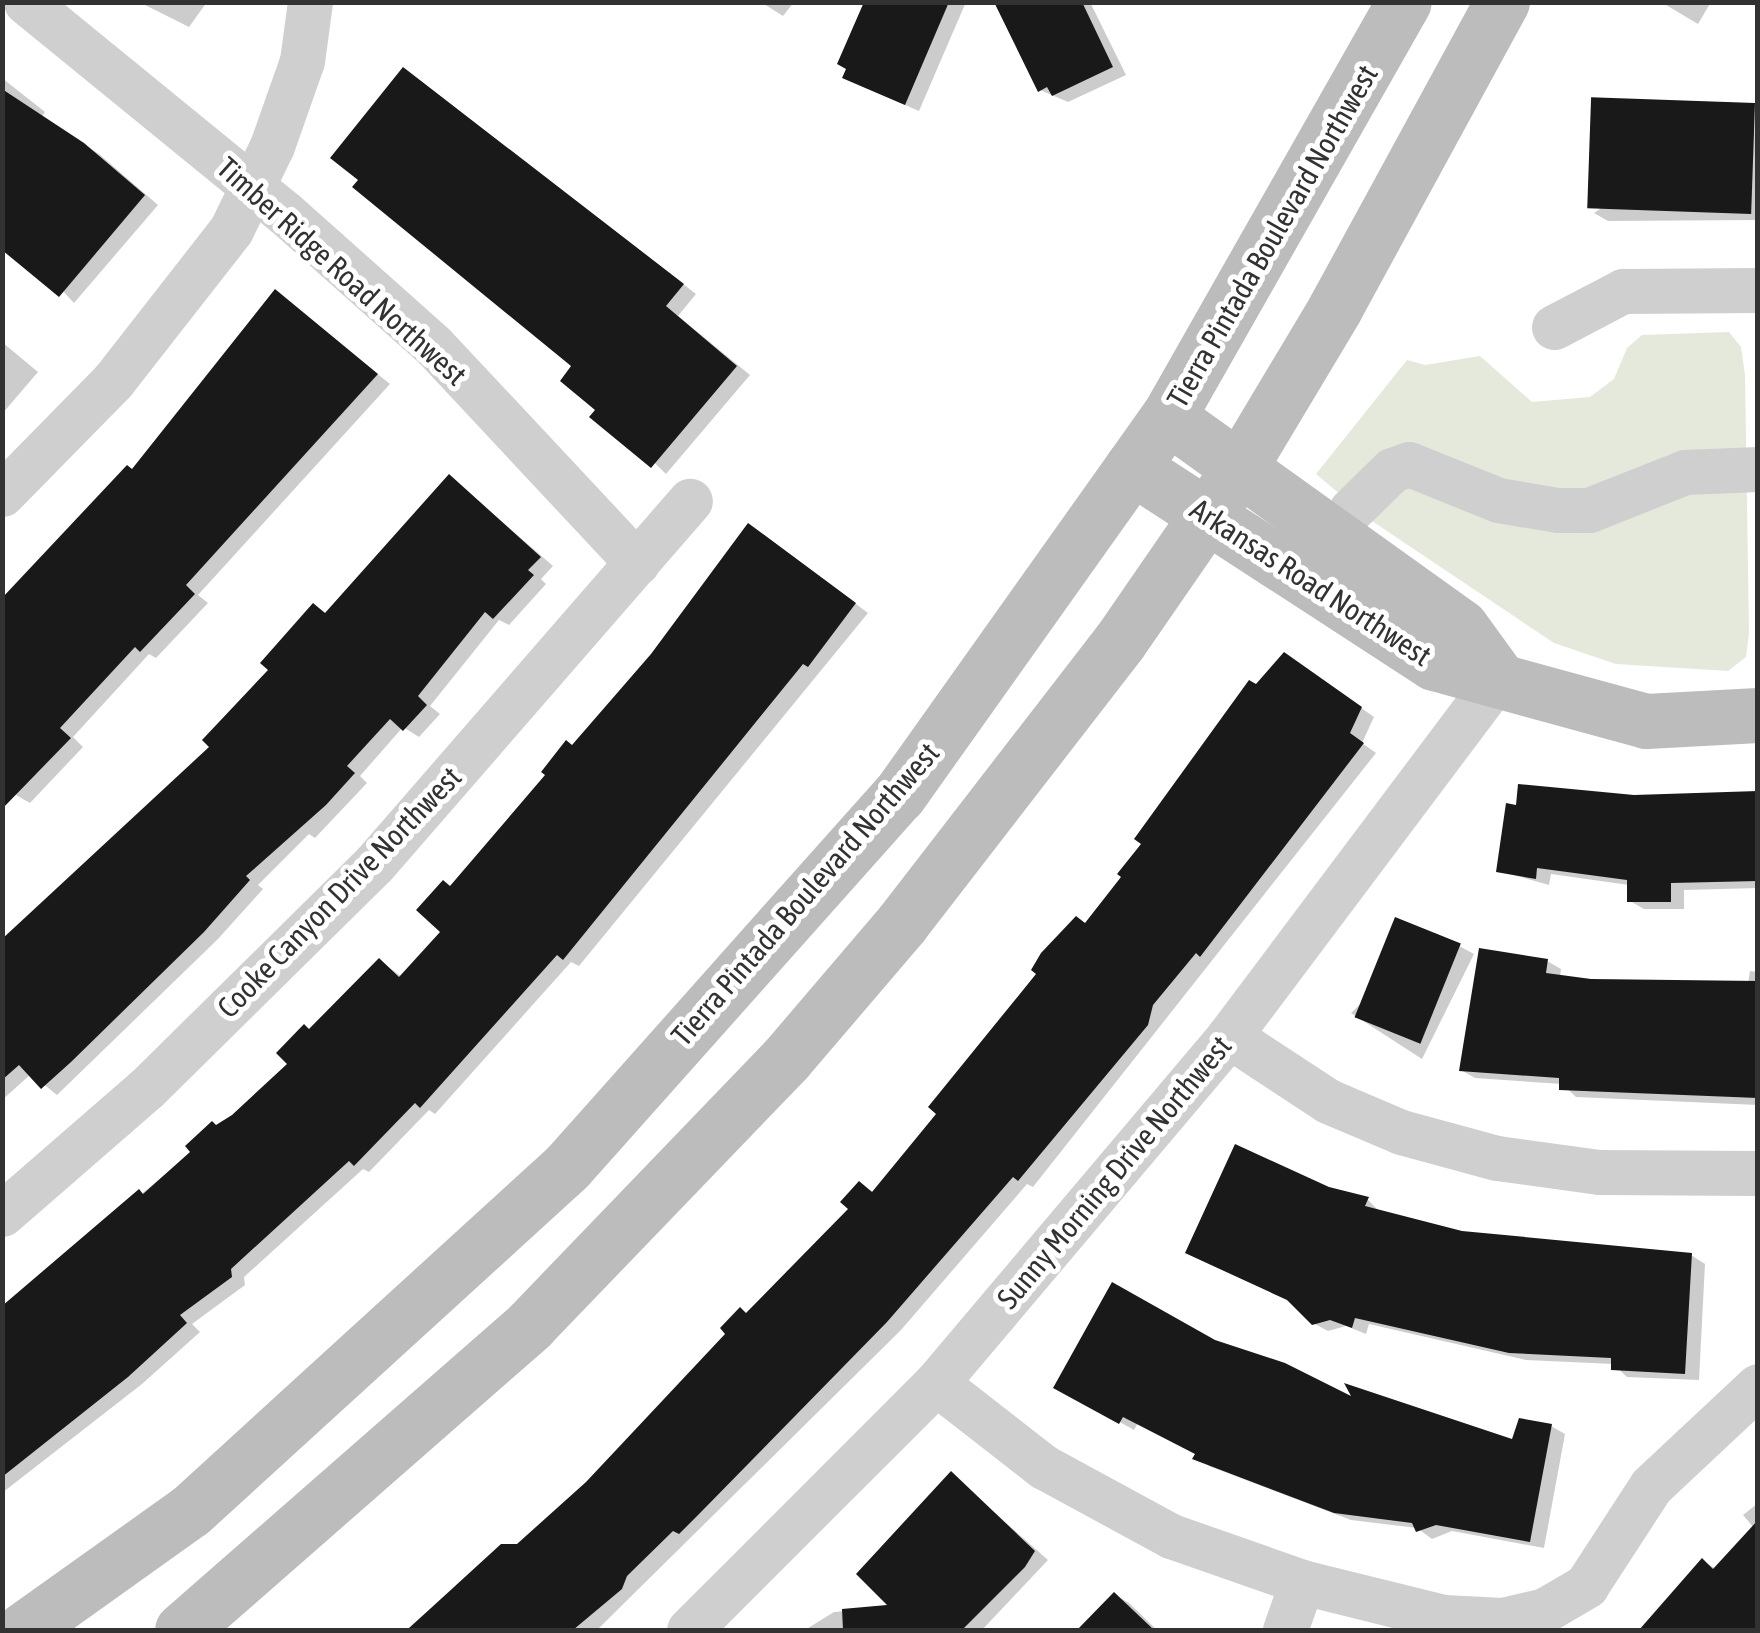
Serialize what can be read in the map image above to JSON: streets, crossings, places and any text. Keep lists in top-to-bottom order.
{
  "streets": {
    "main road": ["Tierra Pintada Boulevard Northwest", "Arkansas Road Northwest"],
    "street": ["Timber Ridge Road Northwest", "Cooke Canyon Drive Northwest", "Sunny Morning Drive Northwest"]
  },
  "crossings": [
    ["Tierra Pintada Boulevard Northwest", "Arkansas Road Northwest"],
    ["Timber Ridge Road Northwest", "Cooke Canyon Drive Northwest"],
    ["Arkansas Road Northwest", "Sunny Morning Drive Northwest"]
  ]
}
